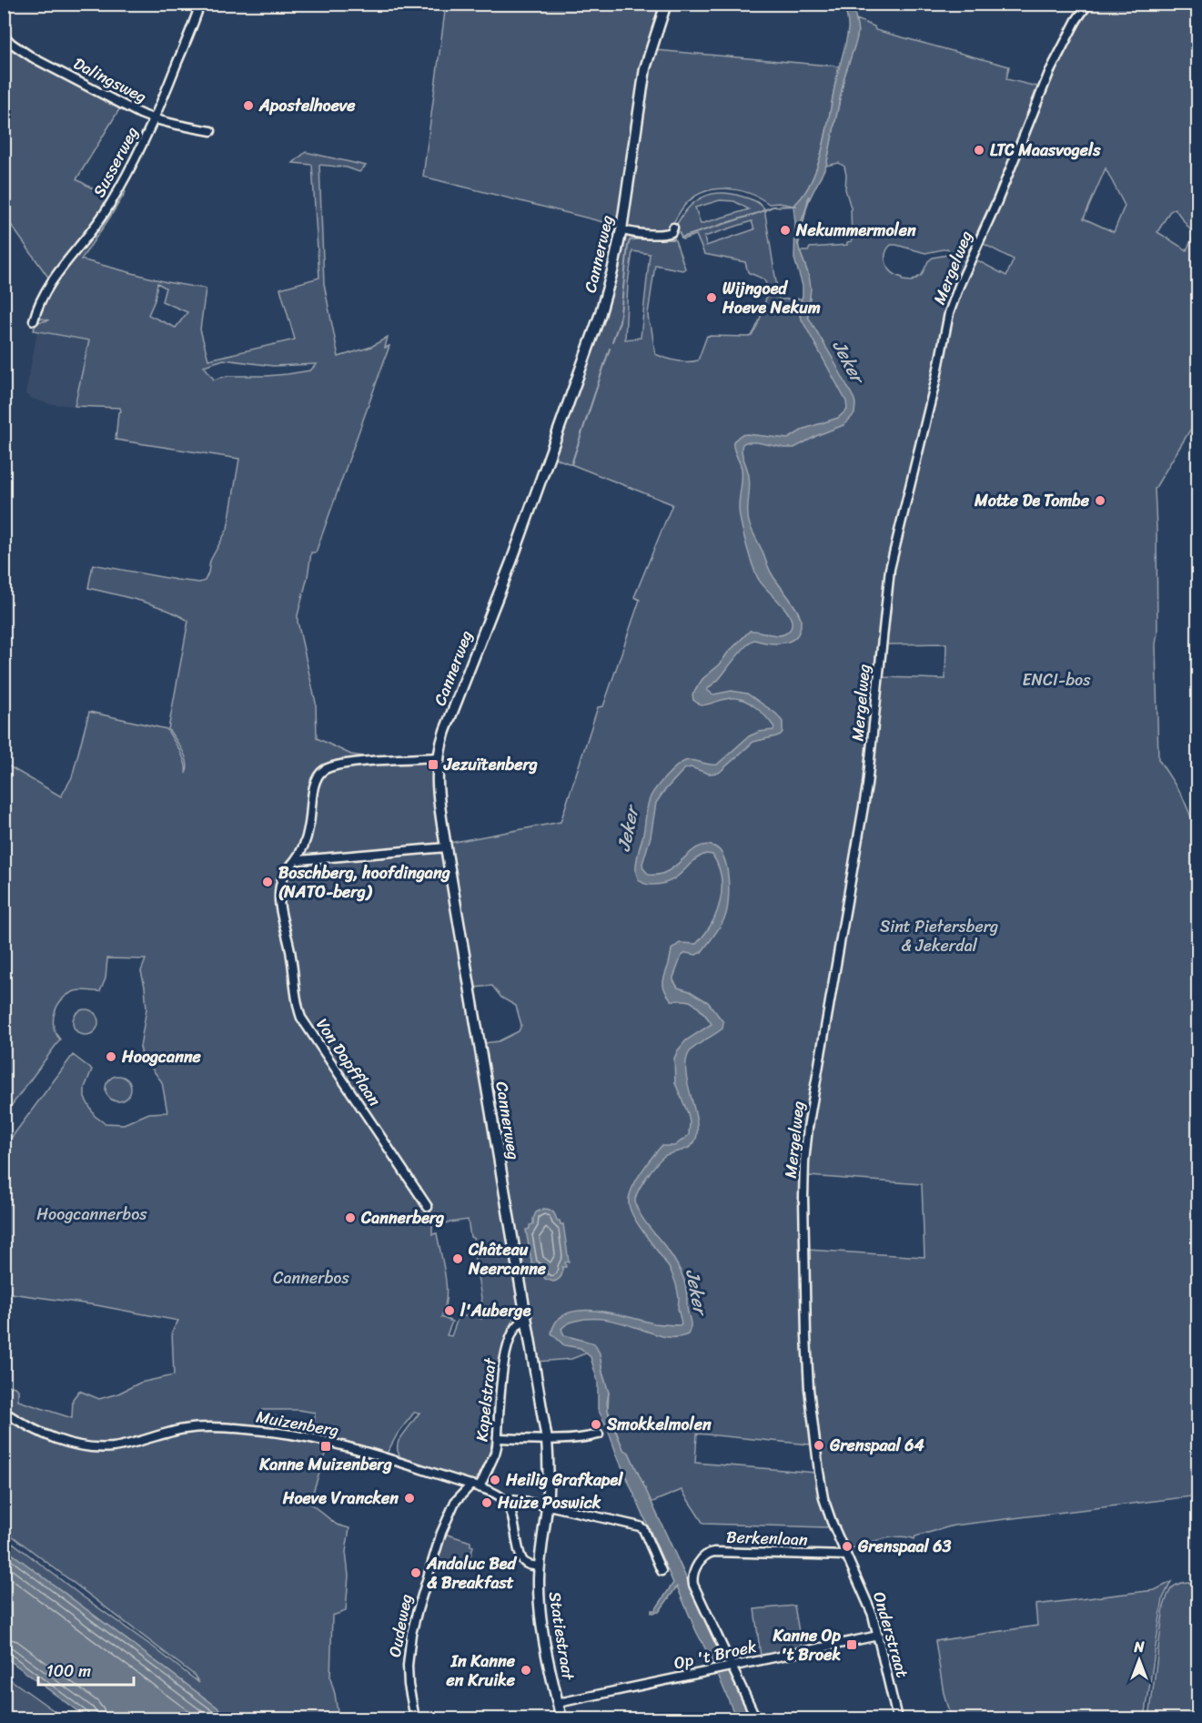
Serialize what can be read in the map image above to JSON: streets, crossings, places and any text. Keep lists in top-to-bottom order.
{
  "streets": {
    "main road": ["Cannerweg", "Statiestraat"],
    "street": [
      "Dalingsweg",
      "Susserweg",
      "Mergelweg",
      "Von Dopfflaan",
      "Kapelstraat",
      "Muizenberg",
      "Berkenlaan",
      "Oudeweg",
      "Onderstraat",
      "Op 't Broek"
    ]
  },
  "crossings": [
    ["Dalingsweg", "Susserweg"],
    ["Cannerweg", "Von Dopfflaan"],
    ["Cannerweg", "Kapelstraat"],
    ["Cannerweg", "Statiestraat"],
    ["Mergelweg", "Onderstraat"],
    ["Kapelstraat", "Muizenberg"],
    ["Muizenberg", "Oudeweg"],
    ["Berkenlaan", "Onderstraat"],
    ["Berkenlaan", "Op 't Broek"],
    ["Onderstraat", "Op 't Broek"],
    ["Statiestraat", "Op 't Broek"]
  ],
  "water": ["Jeker"],
  "parks": [
    "ENCI-bos",
    "Sint Pietersberg & Jekerdal",
    "Hoogcannerbos",
    "Cannerbos"
  ],
  "places": {
    "other": [
      "Apostelhoeve",
      "LTC Maasvogels",
      "Nekummermolen",
      "Wijngoed Hoeve Nekum",
      "Motte De Tombe",
      "Boschberg, hoofdingang (NATO-berg)",
      "Hoogcanne",
      "Cannerberg",
      "Château Neercanne",
      "l'Auberge",
      "Smokkelmolen",
      "Grenspaal 64",
      "Heilig Grafkapel",
      "Hoeve Vrancken",
      "Huize Poswick",
      "Grenspaal 63",
      "Andaluc Bed & Breakfast",
      "In Kanne en Kruike"
    ],
    "transit": ["Jezuïtenberg", "Kanne Muizenberg", "Kanne Op 't Broek"]
  },
  "scale_bar": "100 m",
  "north": "top"
}
